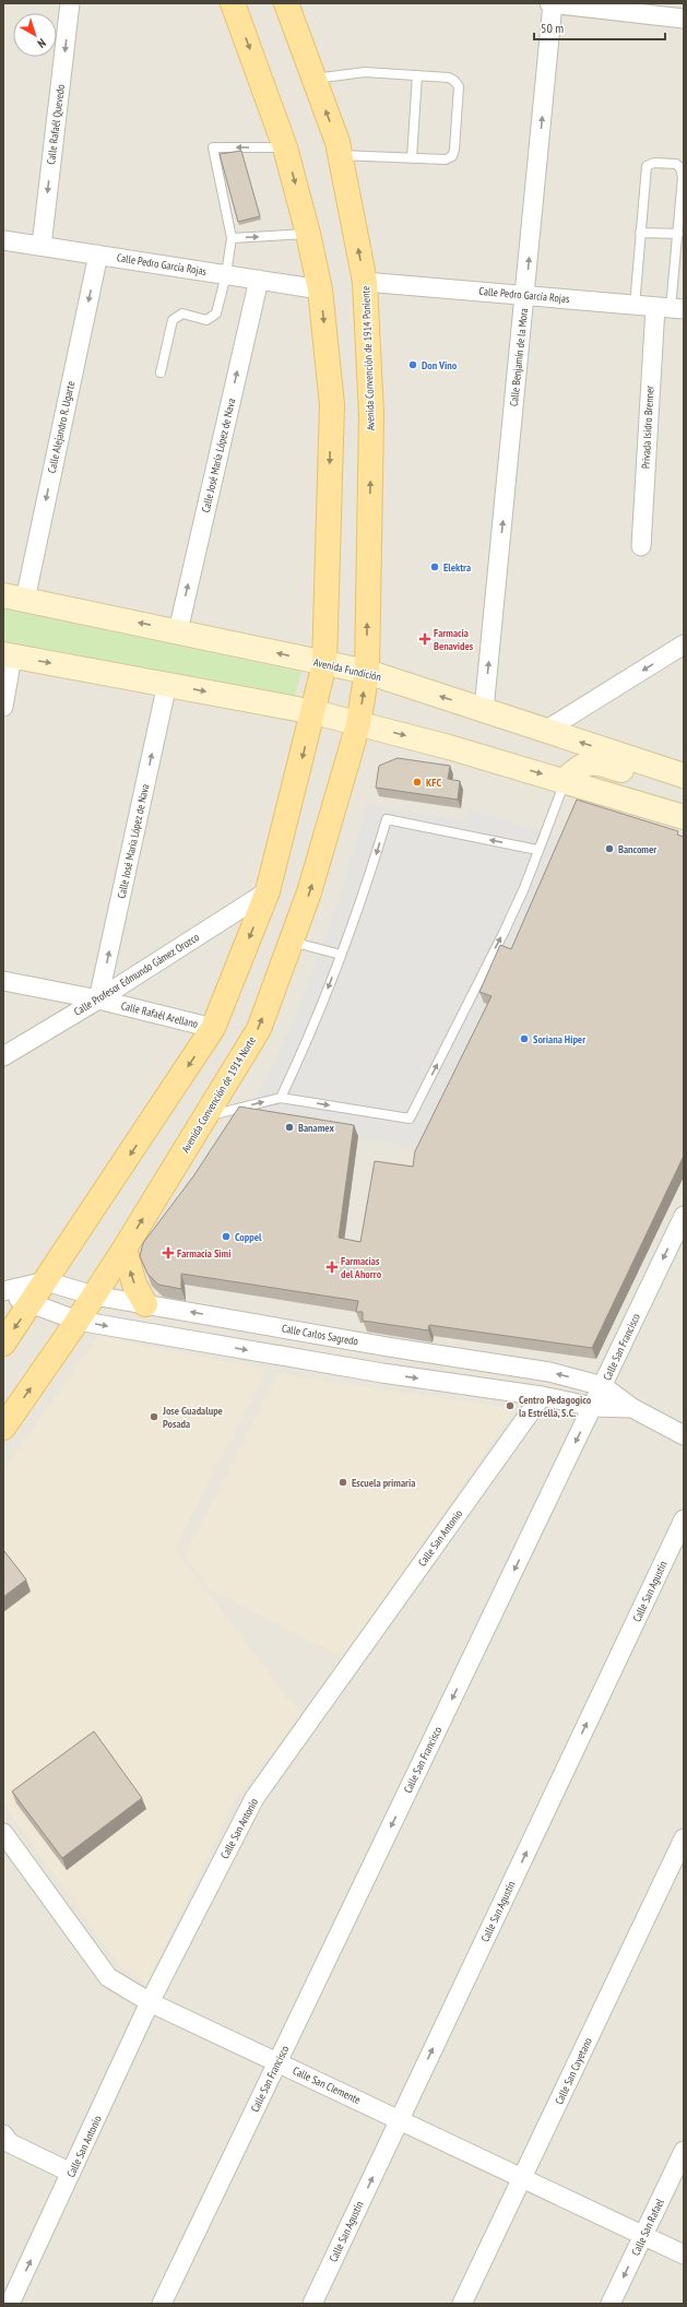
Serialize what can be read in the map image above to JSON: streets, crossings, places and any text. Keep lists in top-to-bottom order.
{
  "streets": {
    "main road": ["Avenida Convención de 1914 Poniente", "Avenida Convención de 1914 Norte"],
    "street": [
      "Calle Rafaél Quevedo",
      "Calle Pedro García Rojas",
      "Calle Benjamín de la Mora",
      "Calle Alejandro R. Ugarte",
      "Privada Isidro Brenner",
      "Calle José María López de Nava",
      "Avenida Fundición",
      "Calle Profesor Edmundo Gámez Orozco",
      "Calle Rafaél Arellano",
      "Calle Carlos Sagredo",
      "Calle San Francisco",
      "Calle San Antonio",
      "Calle San Agustín",
      "Calle San Cayetano",
      "Calle San Clemente",
      "Calle San Rafael"
    ]
  },
  "crossings": [
    ["Calle Rafaél Quevedo", "Calle Pedro García Rojas"],
    ["Calle Pedro García Rojas", "Calle Benjamín de la Mora"],
    ["Calle Pedro García Rojas", "Avenida Convención de 1914 Poniente"],
    ["Calle Pedro García Rojas", "Calle Alejandro R. Ugarte"],
    ["Calle Pedro García Rojas", "Privada Isidro Brenner"],
    ["Calle Pedro García Rojas", "Calle José María López de Nava"],
    ["Calle Benjamín de la Mora", "Avenida Fundición"],
    ["Avenida Convención de 1914 Poniente", "Avenida Fundición"],
    ["Avenida Convención de 1914 Poniente", "Avenida Convención de 1914 Norte"],
    ["Calle Alejandro R. Ugarte", "Avenida Fundición"],
    ["Calle José María López de Nava", "Avenida Fundición"],
    ["Calle José María López de Nava", "Calle Profesor Edmundo Gámez Orozco"],
    ["Calle José María López de Nava", "Calle Rafaél Arellano"],
    ["Calle Profesor Edmundo Gámez Orozco", "Calle Rafaél Arellano"],
    ["Avenida Convención de 1914 Norte", "Calle Carlos Sagredo"],
    ["Calle Carlos Sagredo", "Calle San Francisco"],
    ["Calle Carlos Sagredo", "Calle San Antonio"],
    ["Calle San Francisco", "Calle San Clemente"],
    ["Calle San Antonio", "Calle San Clemente"],
    ["Calle San Agustín", "Calle San Clemente"],
    ["Calle San Cayetano", "Calle San Clemente"],
    ["Calle San Clemente", "Calle San Rafael"]
  ],
  "one_way": [
    "Calle Rafaél Quevedo",
    "Calle Benjamín de la Mora",
    "Calle Alejandro R. Ugarte",
    "Calle José María López de Nava",
    "Calle San Francisco",
    "Calle San Agustín",
    "Calle San Rafael"
  ],
  "places": {
    "other": [
      "Don Vino",
      "Elektra",
      "KFC",
      "Bancomer",
      "Soriana Híper",
      "Banamex",
      "Coppel",
      "Centro Pedagogico la Estrella, S.C.",
      "Jose Guadalupe Posada",
      "Escuela primaria"
    ],
    "health": ["Farmacia Benavides", "Farmacia Simi", "Farmacias del Ahorro"]
  },
  "scale_bar": "50 m",
  "north": "bottom right"
}
